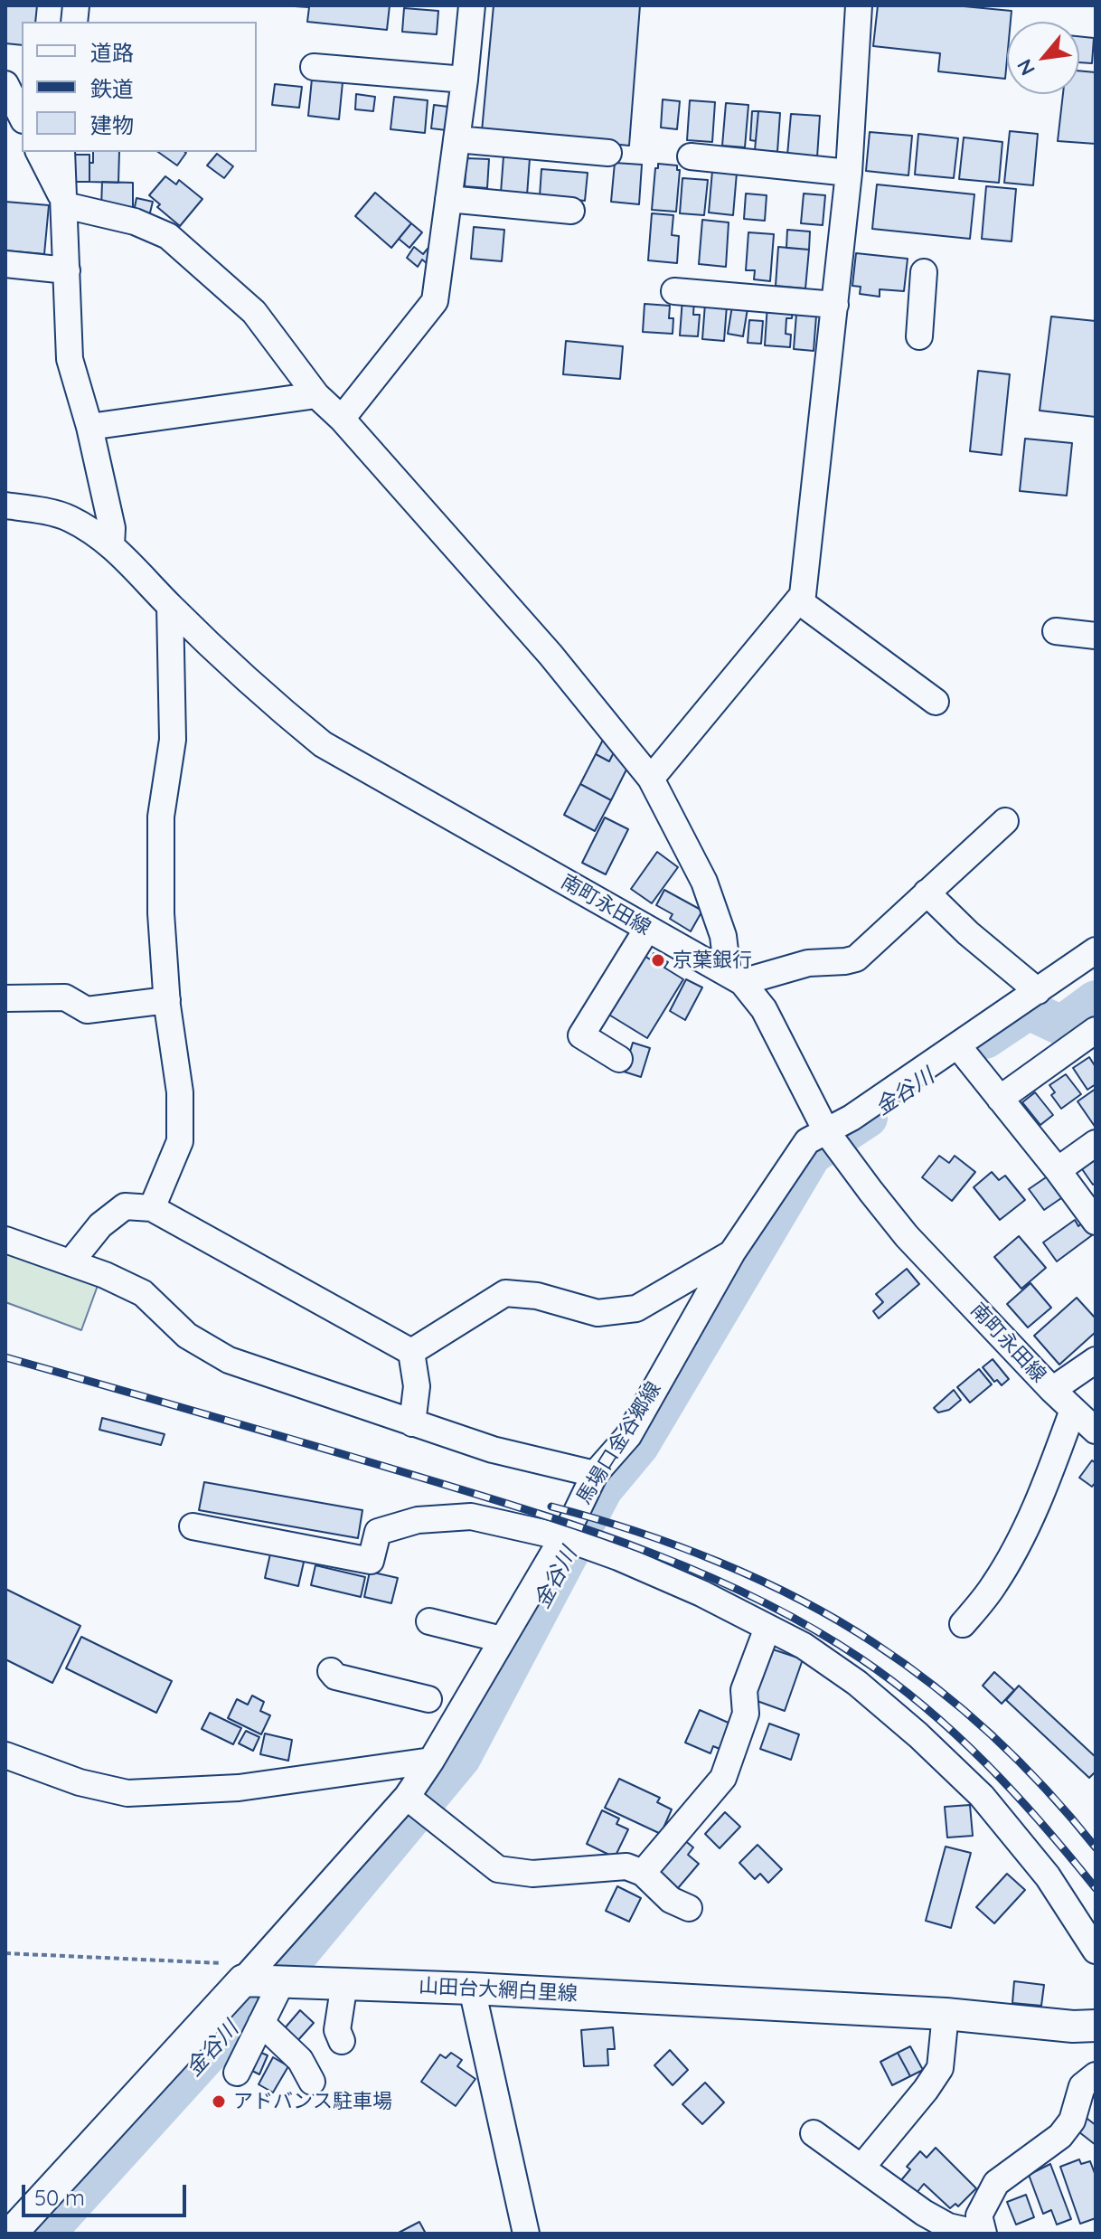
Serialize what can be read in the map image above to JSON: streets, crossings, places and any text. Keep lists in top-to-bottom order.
{
  "streets": {
    "main road": ["山田台大網白里線"],
    "street": ["南町永田線", "馬場口金谷郷線"]
  },
  "crossings": [
    ["南町永田線", "馬場口金谷郷線"],
    ["馬場口金谷郷線", "山田台大網白里線"]
  ],
  "water": ["金谷川"],
  "places": ["京葉銀行", "アドバンス駐車場"],
  "legend": ["道路", "鉄道", "建物"],
  "scale_bar": "50 m",
  "north": "bottom left"
}
